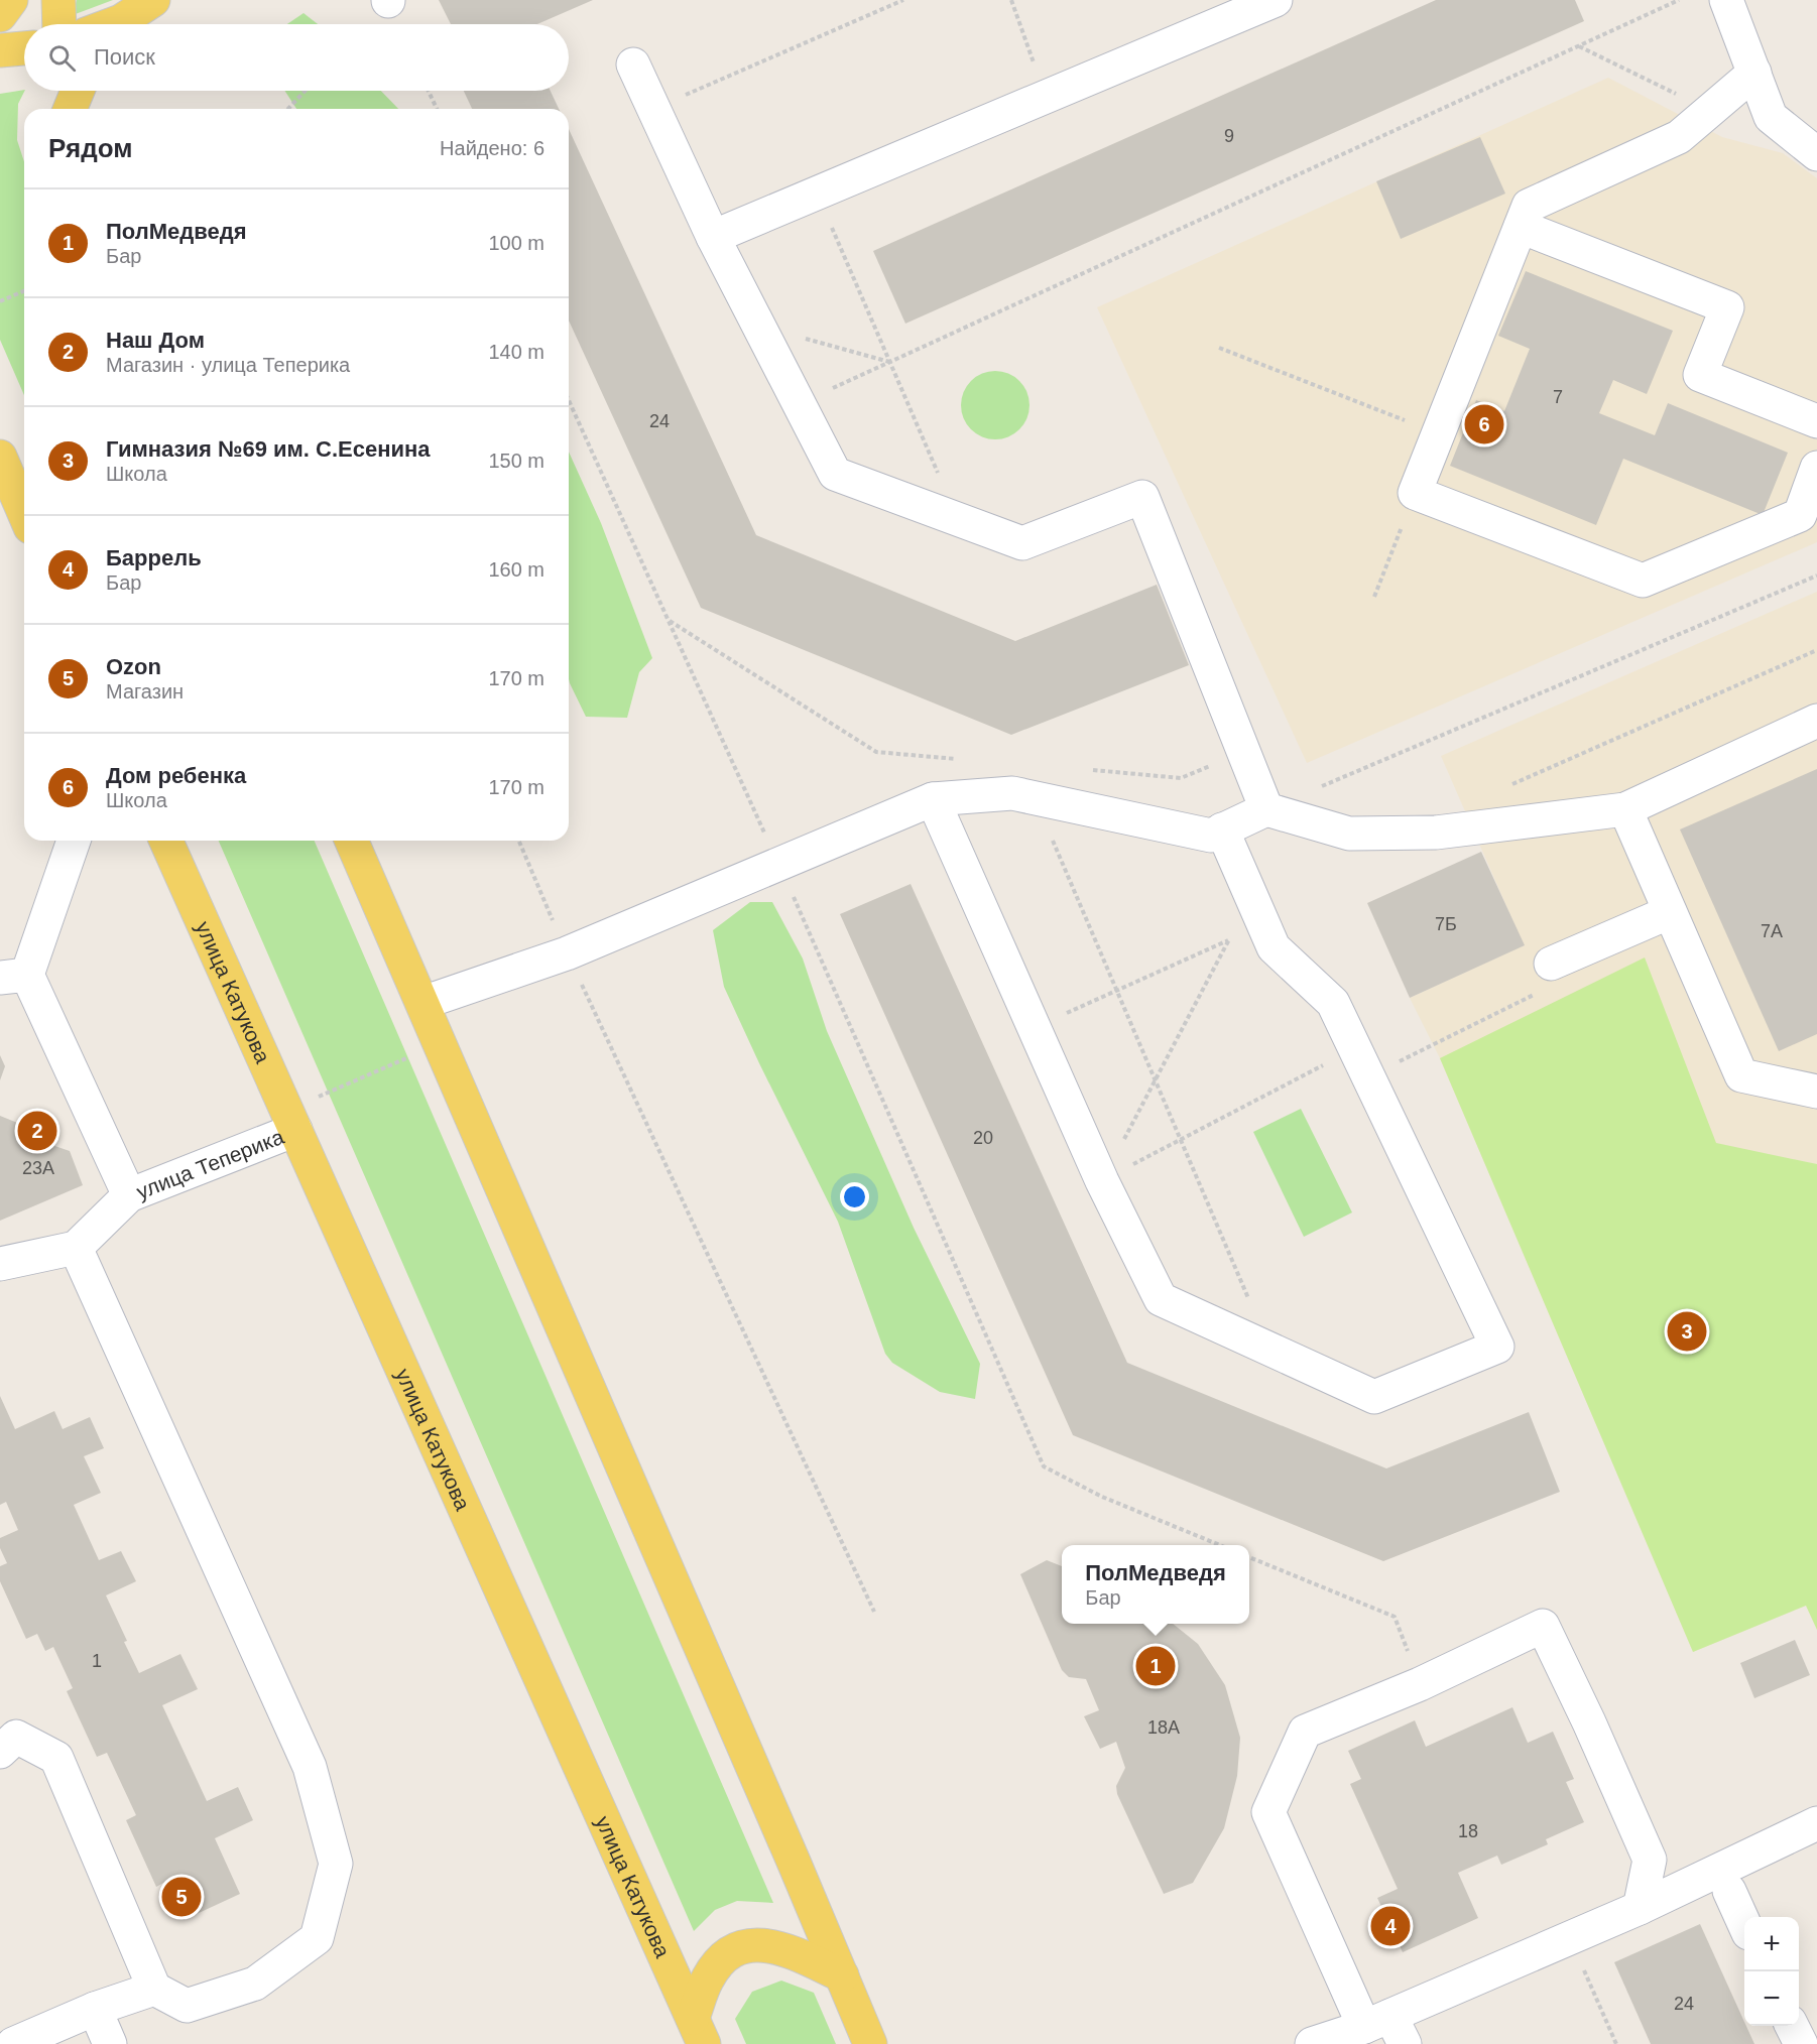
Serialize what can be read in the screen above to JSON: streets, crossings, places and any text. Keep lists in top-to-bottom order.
{
  "streets": {
    "main road": ["улица Катукова"],
    "street": ["улица Теперика"]
  },
  "crossings": [
    ["улица Катукова", "улица Теперика"]
  ],
  "house_numbers": [
    "9",
    "7",
    "24",
    "7Б",
    "7А",
    "20",
    "23А",
    "1",
    "18А",
    "18",
    "24"
  ],
  "page": {
    "search": "Поиск",
    "heading": ["Рядом", "Найдено: 6"],
    "list": [
      {
        "mark": "1",
        "name": "ПолМедведя",
        "note": "Бар",
        "value": "100 m"
      },
      {
        "mark": "2",
        "name": "Наш Дом",
        "note": "Магазин · улица Теперика",
        "value": "140 m"
      },
      {
        "mark": "3",
        "name": "Гимназия №69 им. С.Есенина",
        "note": "Школа",
        "value": "150 m"
      },
      {
        "mark": "4",
        "name": "Баррель",
        "note": "Бар",
        "value": "160 m"
      },
      {
        "mark": "5",
        "name": "Ozon",
        "note": "Магазин",
        "value": "170 m"
      },
      {
        "mark": "6",
        "name": "Дом ребенка",
        "note": "Школа",
        "value": "170 m"
      }
    ],
    "pins": [
      "6",
      "2",
      "3",
      "1",
      "5",
      "4"
    ],
    "popup": ["ПолМедведя", "Бар"],
    "map_buttons": ["+", "−"]
  }
}
